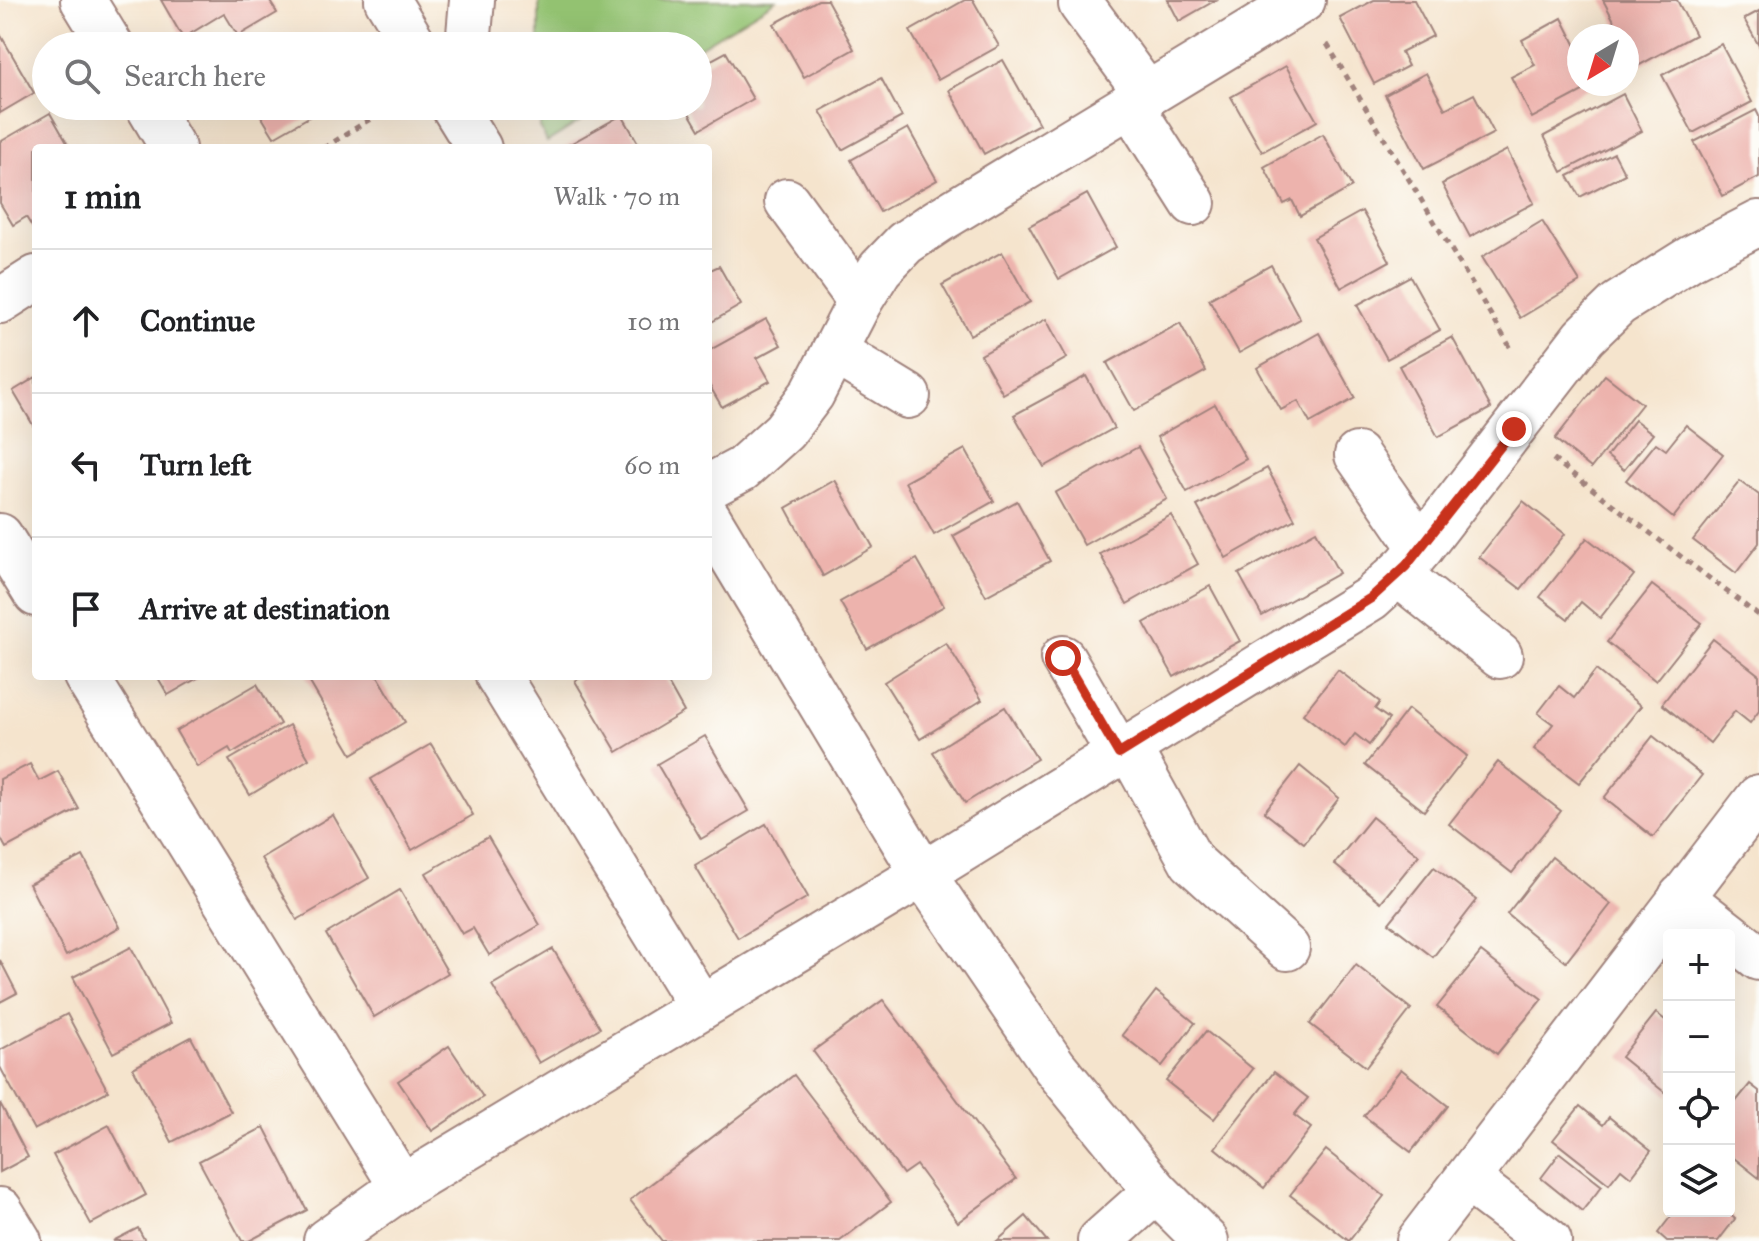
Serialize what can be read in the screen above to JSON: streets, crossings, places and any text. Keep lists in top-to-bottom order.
{
  "north": "bottom left",
  "page": {
    "search": "Search here",
    "heading": ["1 min", "Walk · 70 m"],
    "list": [
      ["Continue", "10 m"],
      ["Turn left", "60 m"],
      "Arrive at destination"
    ],
    "map_buttons": ["+", "−"]
  }
}
